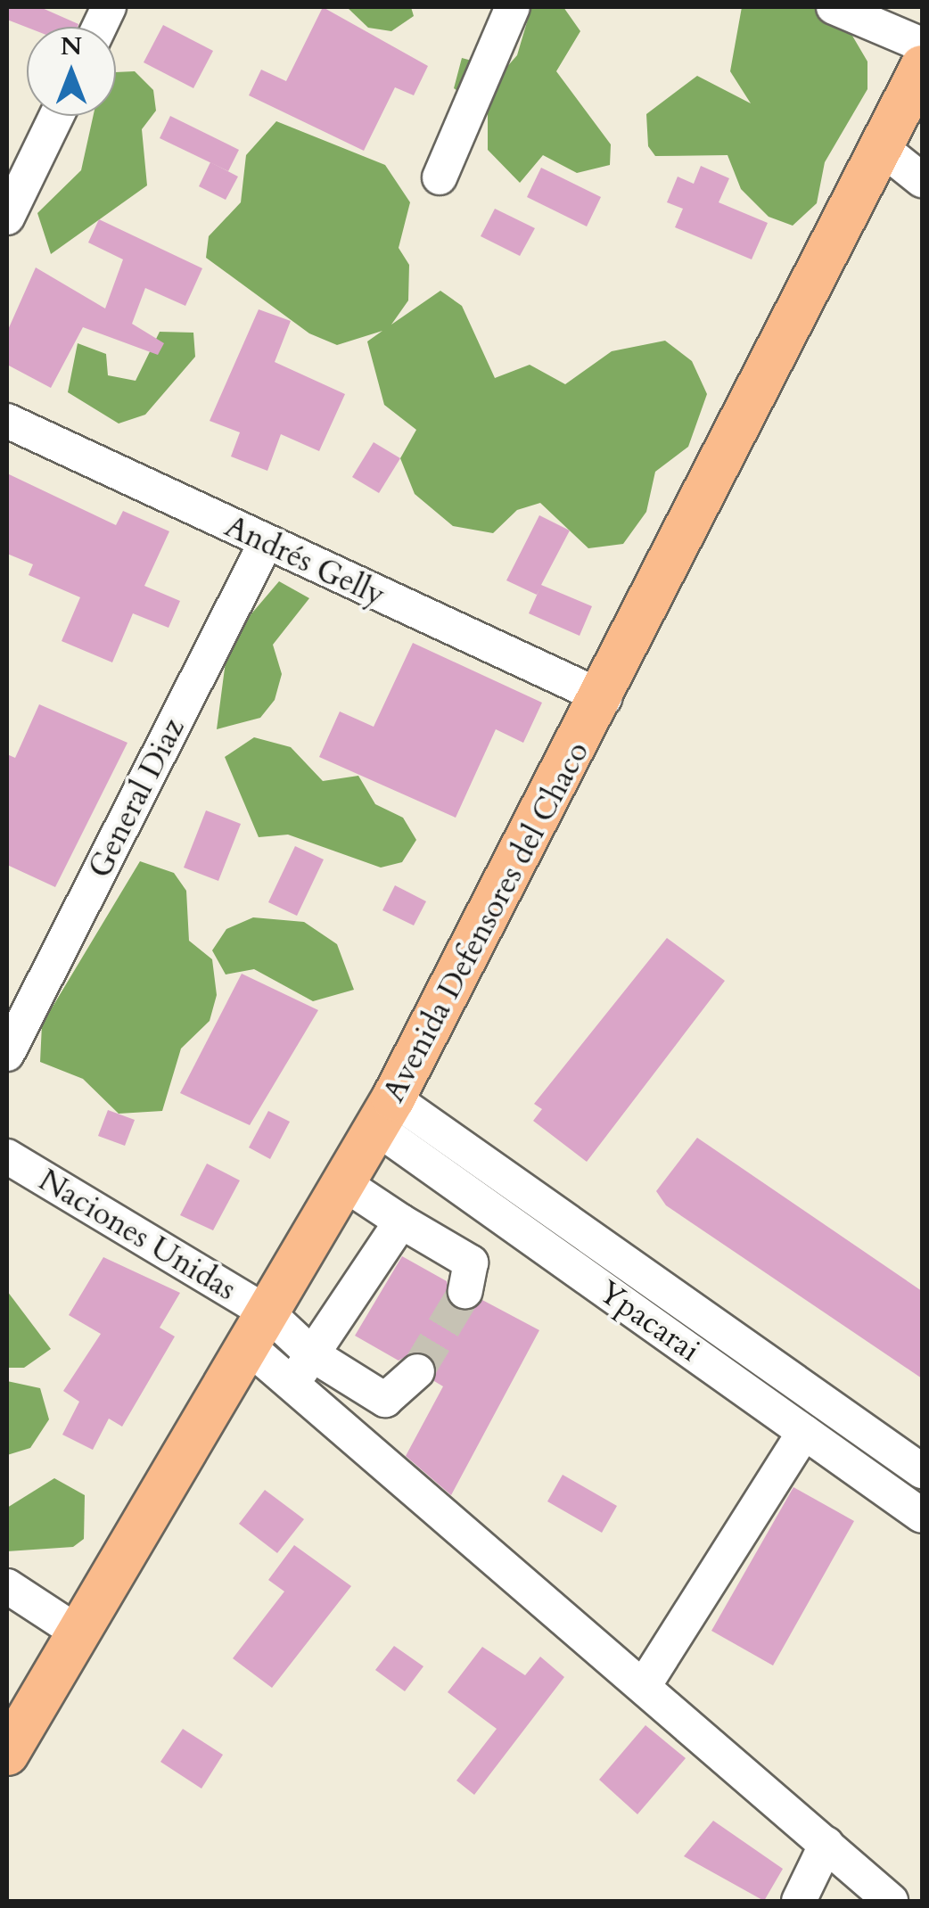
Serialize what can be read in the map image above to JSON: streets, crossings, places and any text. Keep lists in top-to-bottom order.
{
  "streets": {
    "main road": ["Avenida Defensores del Chaco"],
    "street": [
      "Andrés Gelly",
      "General Diaz",
      "Naciones Unidas",
      "Ypacarai"
    ]
  },
  "crossings": [
    ["Andrés Gelly", "General Diaz"],
    ["Andrés Gelly", "Avenida Defensores del Chaco"],
    ["Avenida Defensores del Chaco", "Naciones Unidas"],
    ["Avenida Defensores del Chaco", "Ypacarai"]
  ],
  "north": "top"
}
